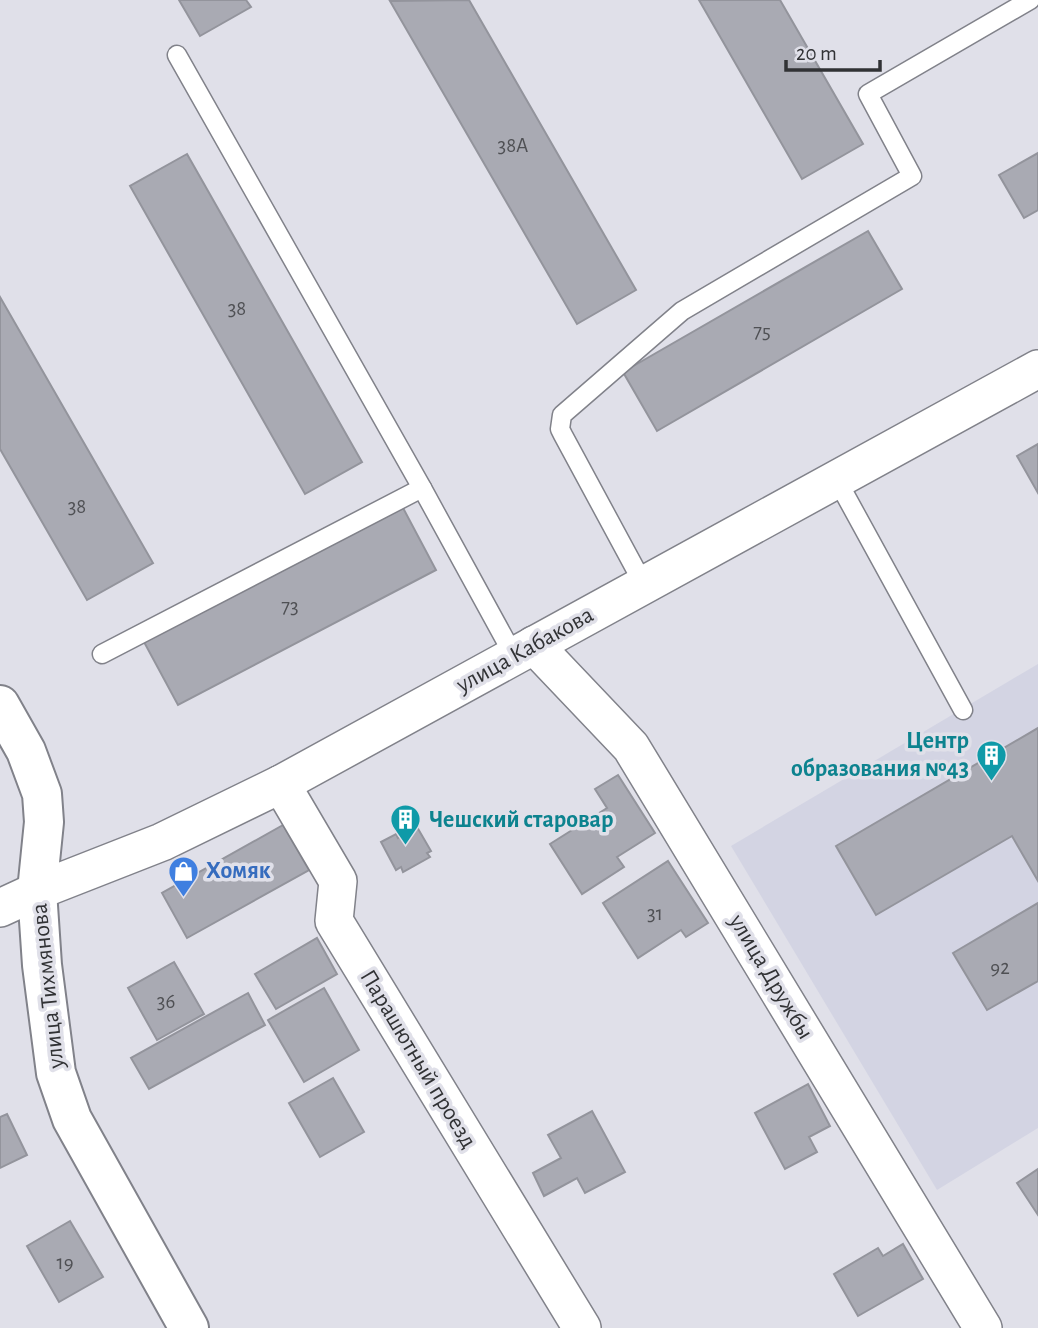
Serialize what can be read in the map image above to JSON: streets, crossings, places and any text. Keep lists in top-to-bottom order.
{
  "streets": {
    "street": [
      "улица Кабакова",
      "улица Дружбы",
      "улица Тихмянова",
      "Парашютный проезд"
    ]
  },
  "crossings": [
    ["улица Кабакова", "улица Дружбы"],
    ["улица Кабакова", "улица Тихмянова"],
    ["улица Кабакова", "Парашютный проезд"]
  ],
  "places": {
    "building": ["Центр образования №43", "Чешский старовар"],
    "shop": ["Хомяк"]
  },
  "house_numbers": [
    "38А",
    "38",
    "75",
    "38",
    "73",
    "31",
    "92",
    "36",
    "19"
  ],
  "scale_bar": "20 m"
}
